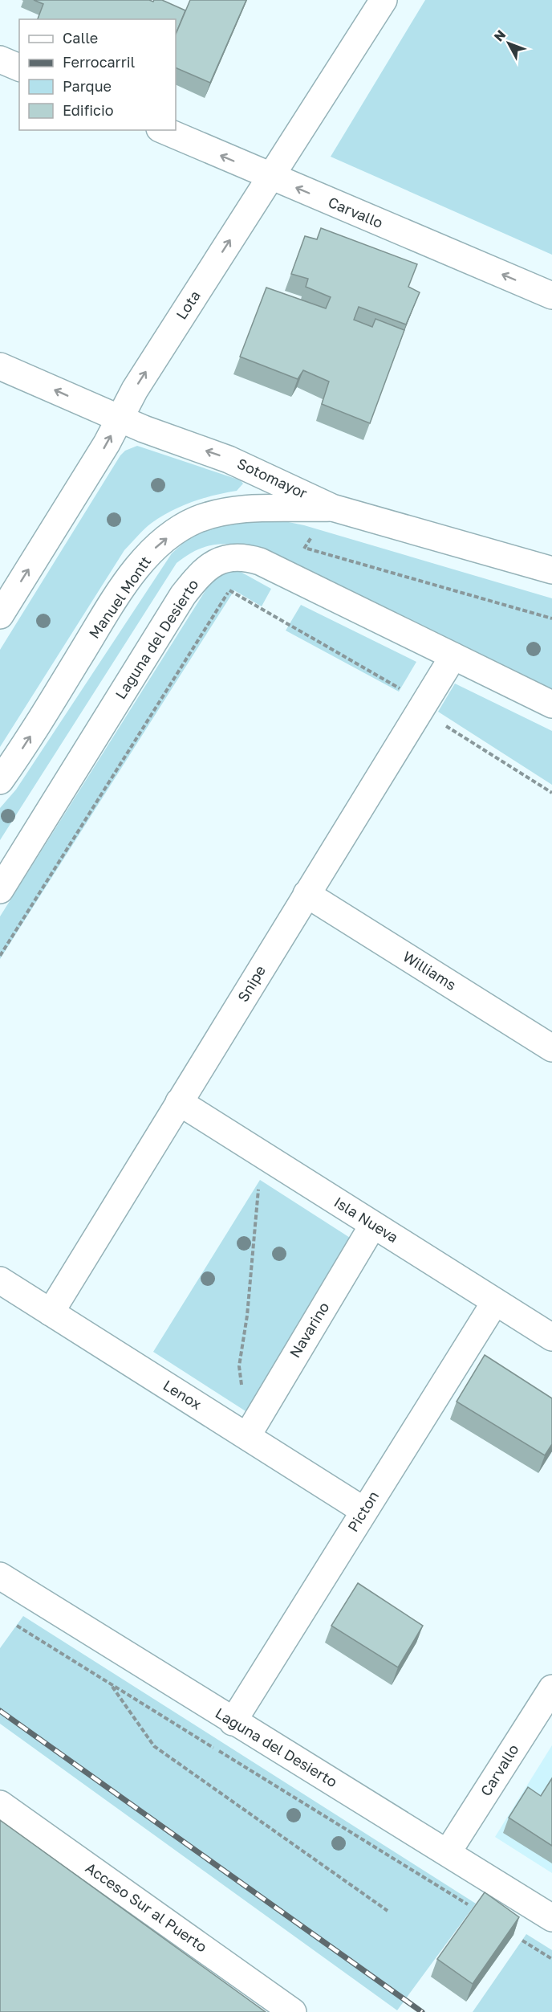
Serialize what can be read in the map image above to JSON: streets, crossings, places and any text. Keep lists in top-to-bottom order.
{
  "streets": {
    "street": [
      "Carvallo",
      "Lota",
      "Sotomayor",
      "Manuel Montt",
      "Laguna del Desierto",
      "Williams",
      "Snipe",
      "Isla Nueva",
      "Navarino",
      "Lenox",
      "Picton",
      "Acceso Sur al Puerto"
    ]
  },
  "crossings": [
    ["Carvallo", "Lota"],
    ["Carvallo", "Laguna del Desierto"],
    ["Lota", "Sotomayor"],
    ["Sotomayor", "Manuel Montt"],
    ["Laguna del Desierto", "Snipe"],
    ["Laguna del Desierto", "Picton"],
    ["Williams", "Snipe"],
    ["Snipe", "Isla Nueva"],
    ["Snipe", "Lenox"],
    ["Isla Nueva", "Navarino"],
    ["Isla Nueva", "Picton"],
    ["Navarino", "Lenox"],
    ["Lenox", "Picton"]
  ],
  "one_way": [
    "Carvallo",
    "Lota",
    "Sotomayor",
    "Manuel Montt"
  ],
  "legend": [
    "Calle",
    "Ferrocarril",
    "Parque",
    "Edificio"
  ],
  "north": "top left"
}
